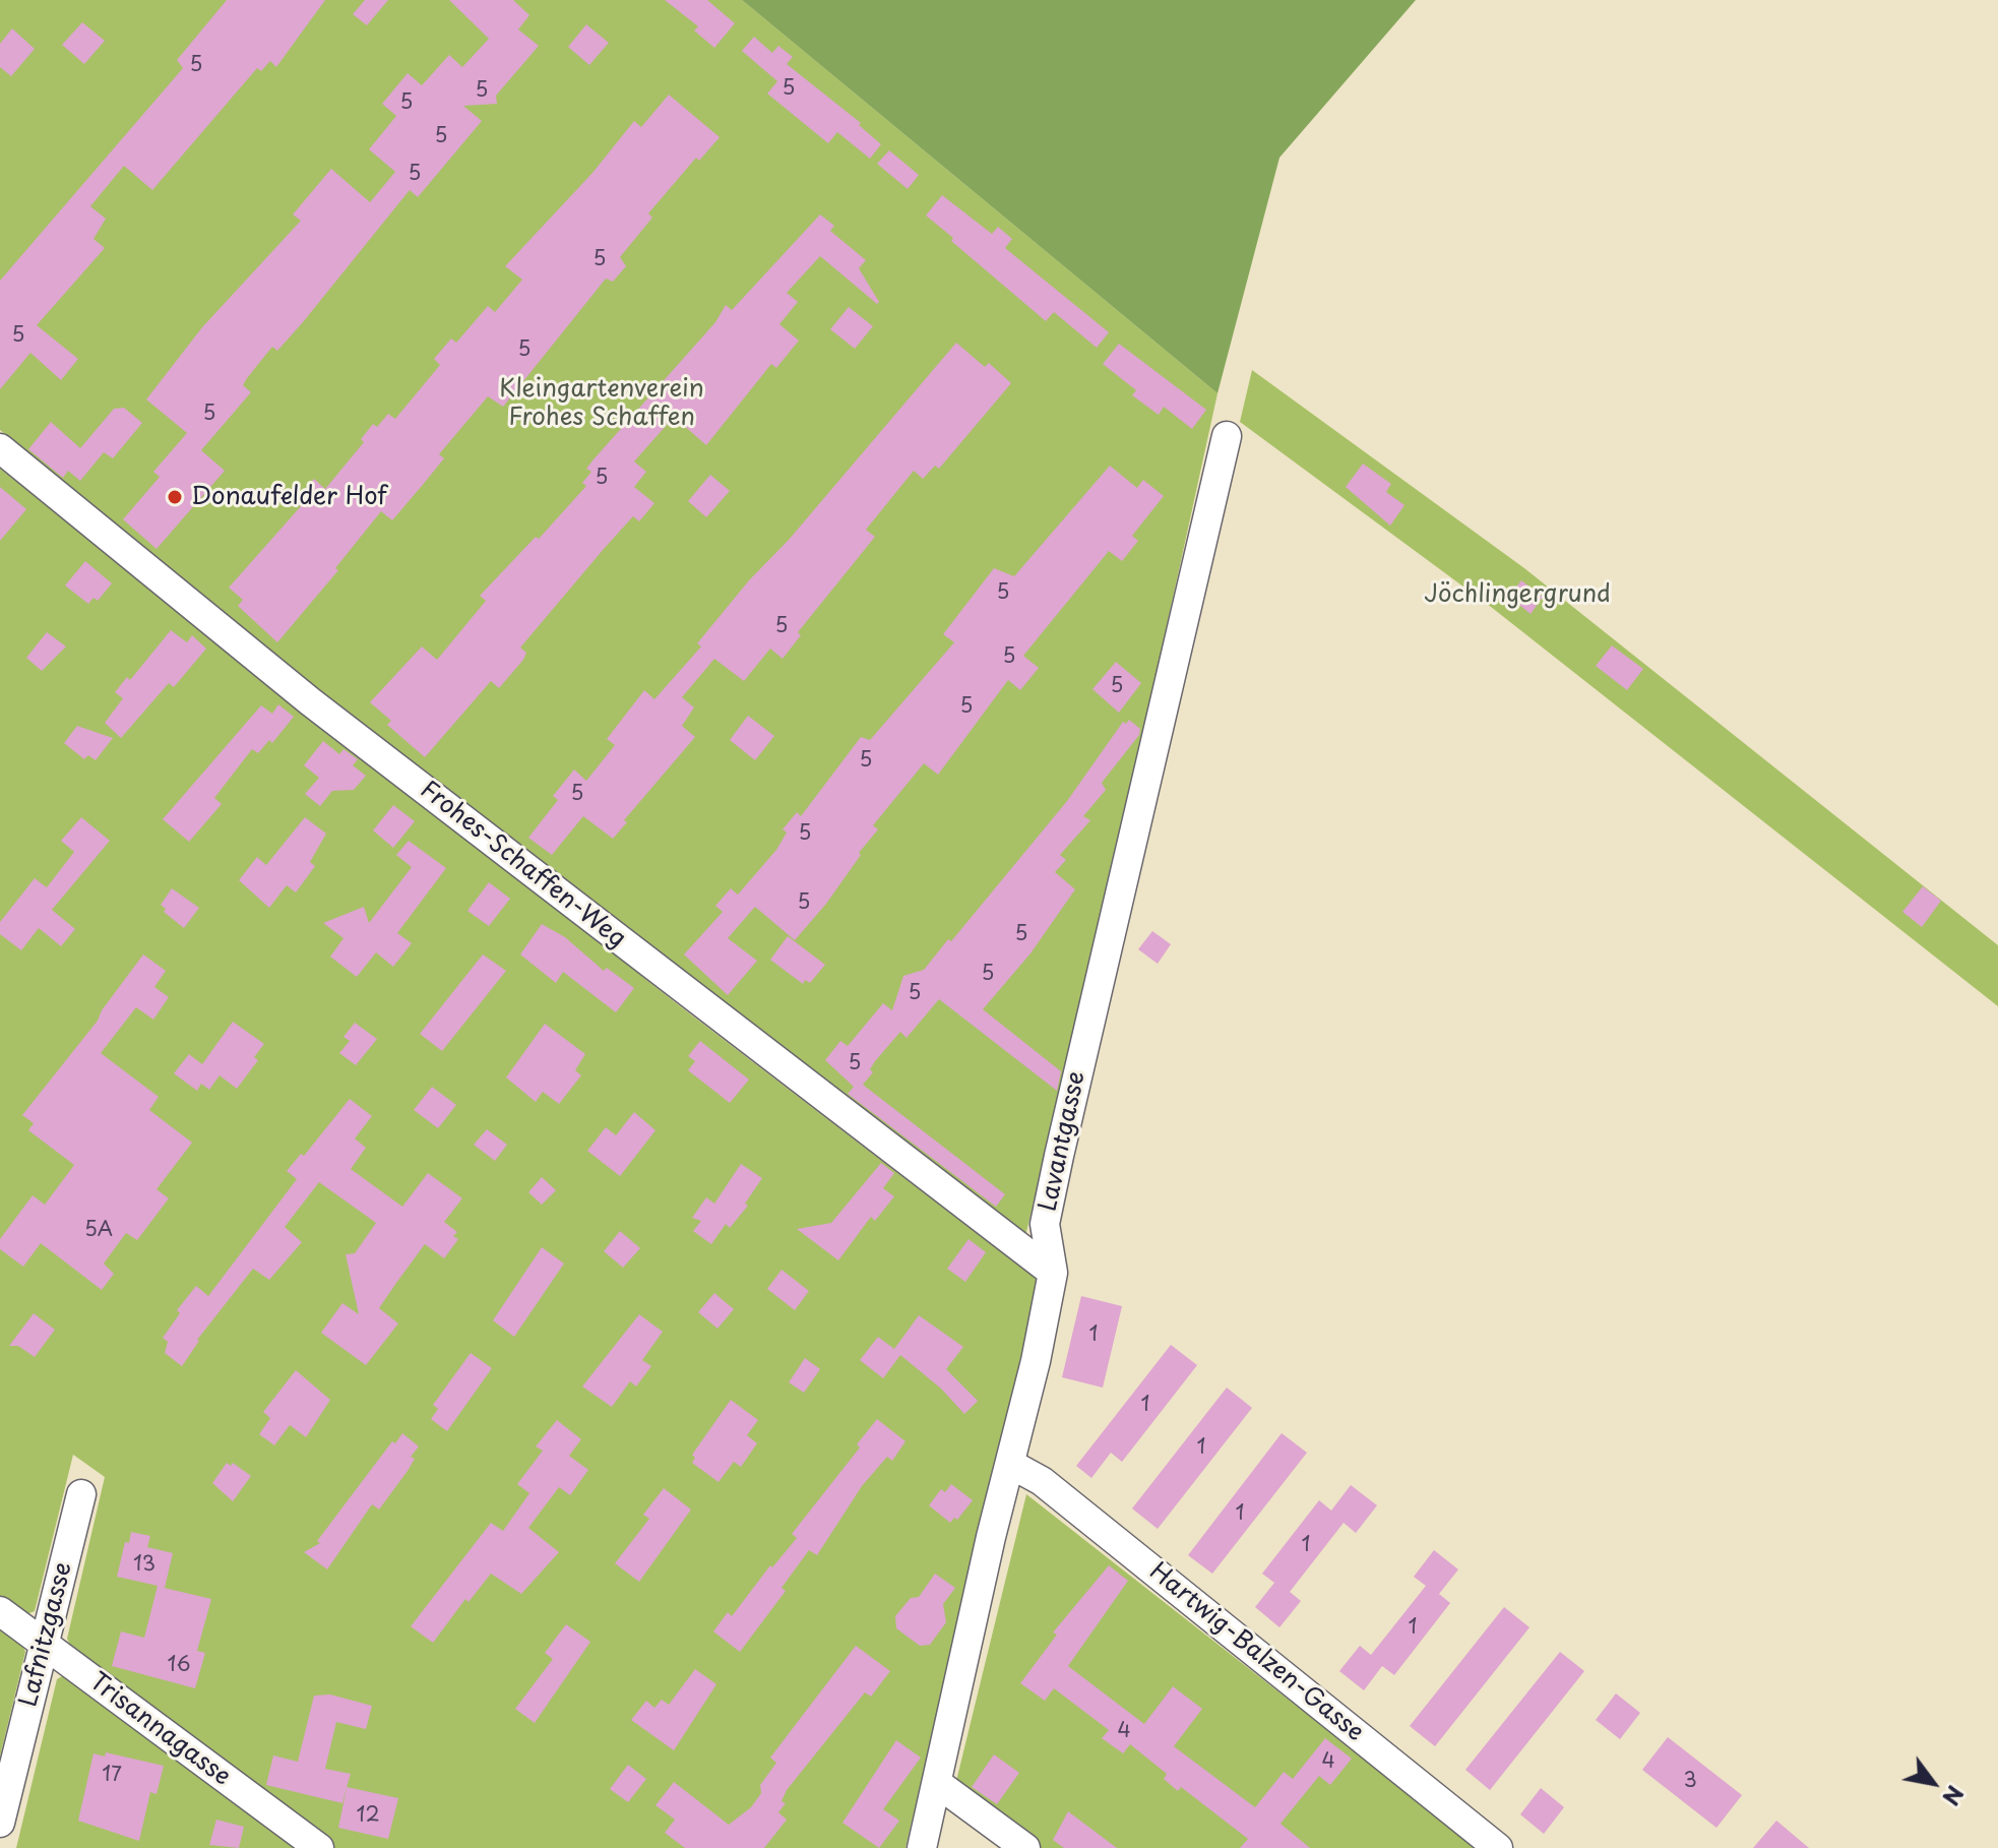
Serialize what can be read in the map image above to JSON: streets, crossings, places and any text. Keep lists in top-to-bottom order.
{
  "streets": {
    "street": [
      "Frohes-Schaffen-Weg",
      "Lavantgasse",
      "Lafnitzgasse",
      "Hartwig-Balzen-Gasse",
      "Trisannagasse"
    ]
  },
  "crossings": [
    ["Frohes-Schaffen-Weg", "Lavantgasse"],
    ["Lavantgasse", "Hartwig-Balzen-Gasse"],
    ["Lafnitzgasse", "Trisannagasse"]
  ],
  "parks": ["Kleingartenverein Frohes Schaffen", "Jöchlingergrund"],
  "places": ["Donaufelder Hof"],
  "house_numbers": [
    "5",
    "5",
    "5",
    "5",
    "5",
    "5",
    "5",
    "5",
    "5",
    "5",
    "5",
    "5",
    "5",
    "5",
    "5",
    "5",
    "5",
    "5",
    "5",
    "5",
    "5",
    "5",
    "5",
    "5",
    "5A",
    "1",
    "1",
    "1",
    "1",
    "1",
    "13",
    "1",
    "16",
    "4",
    "4",
    "17",
    "3",
    "12"
  ],
  "north": "bottom right"
}
